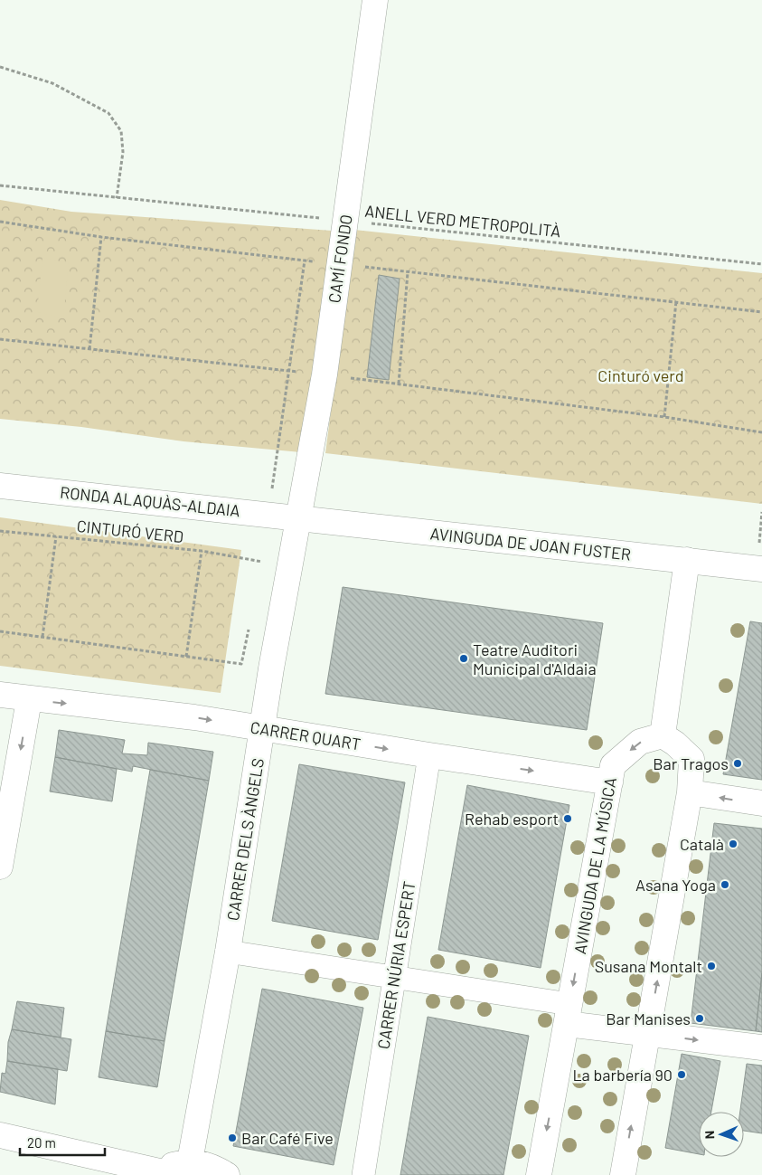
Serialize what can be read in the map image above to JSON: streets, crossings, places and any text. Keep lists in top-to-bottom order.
{
  "streets": {
    "street": [
      "CAMÍ FONDO",
      "RONDA ALAQUÀS-ALDAIA",
      "AVINGUDA DE JOAN FUSTER",
      "CARRER QUART",
      "CARRER DELS ÀNGELS",
      "AVINGUDA DE LA MÚSICA",
      "CARRER NÚRIA ESPERT"
    ],
    "path": ["ANELL VERD METROPOLITÀ", "CINTURÓ VERD"]
  },
  "crossings": [
    ["ANELL VERD METROPOLITÀ", "CAMÍ FONDO"],
    ["CAMÍ FONDO", "RONDA ALAQUÀS-ALDAIA"],
    ["CAMÍ FONDO", "AVINGUDA DE JOAN FUSTER"],
    ["CAMÍ FONDO", "CARRER DELS ÀNGELS"],
    ["RONDA ALAQUÀS-ALDAIA", "AVINGUDA DE JOAN FUSTER"],
    ["RONDA ALAQUÀS-ALDAIA", "CARRER DELS ÀNGELS"],
    ["AVINGUDA DE JOAN FUSTER", "CARRER DELS ÀNGELS"],
    ["CARRER QUART", "CARRER DELS ÀNGELS"],
    ["CARRER QUART", "AVINGUDA DE LA MÚSICA"],
    ["CARRER QUART", "CARRER NÚRIA ESPERT"]
  ],
  "one_way": ["CARRER QUART"],
  "parks": ["Cinturó verd"],
  "places": [
    "Teatre Auditori Municipal d'Aldaia",
    "Bar Tragos",
    "Rehab esport",
    "Català",
    "Asana Yoga",
    "Susana Montalt",
    "Bar Manises",
    "La barbería 90",
    "Bar Café Five"
  ],
  "scale_bar": "20 m",
  "north": "left"
}
